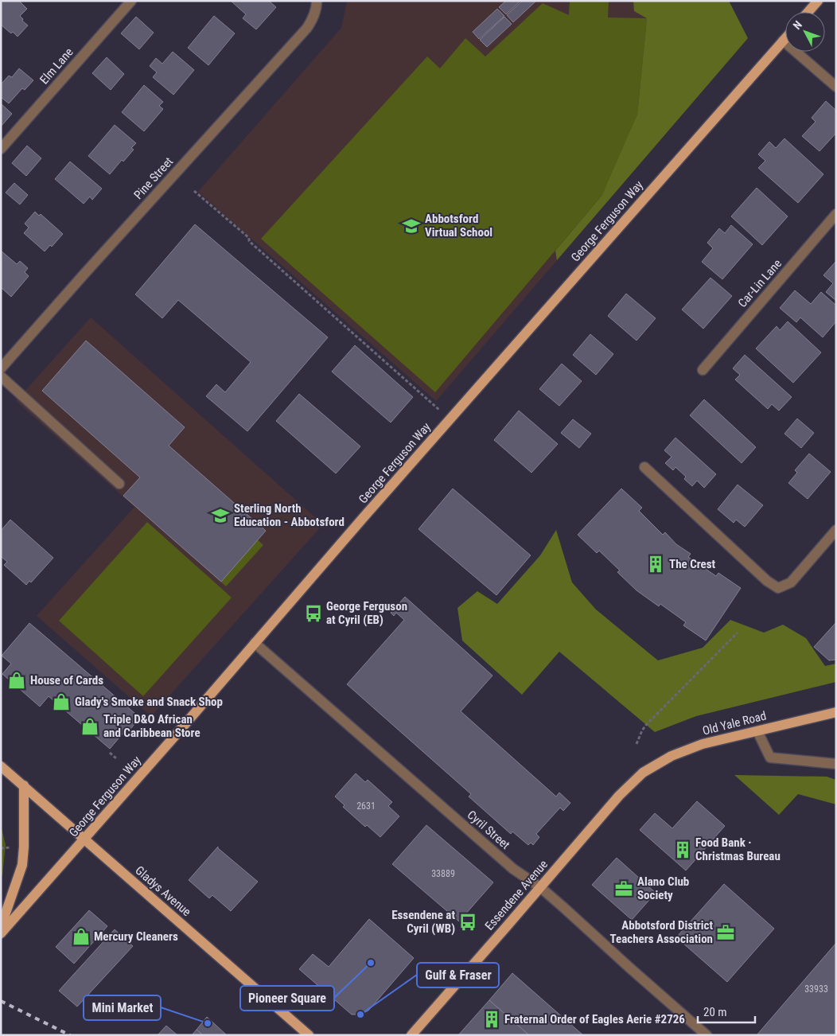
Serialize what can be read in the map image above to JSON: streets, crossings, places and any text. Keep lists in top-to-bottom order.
{
  "streets": {
    "main road": [
      "George Ferguson Way",
      "Old Yale Road",
      "Gladys Avenue",
      "Essendene Avenue"
    ],
    "street": [
      "Elm Lane",
      "Pine Street",
      "Car-Lin Lane",
      "Cyril Street"
    ]
  },
  "crossings": [
    ["George Ferguson Way", "Cyril Street"],
    ["George Ferguson Way", "Gladys Avenue"],
    ["Old Yale Road", "Essendene Avenue"],
    ["Cyril Street", "Essendene Avenue"]
  ],
  "places": {
    "school or university": ["Abbotsford Virtual School", "Sterling North Education - Abbotsford"],
    "building": ["The Crest", "Food Bank · Christmas Bureau", "Fraternal Order of Eagles Aerie #2726"],
    "bus stop": ["George Ferguson at Cyril (EB)", "Essendene at Cyril (WB)"],
    "shop": [
      "House of Cards",
      "Glady's Smoke and Snack Shop",
      "Triple D&O African and Caribbean Store",
      "Mercury Cleaners"
    ],
    "office": ["Alano Club Society", "Abbotsford District Teachers Association"],
    "other": ["Pioneer Square", "Gulf & Fraser", "Mini Market"]
  },
  "house_numbers": ["2631", "33889", "33933"],
  "scale_bar": "20 m",
  "north": "top left"
}
